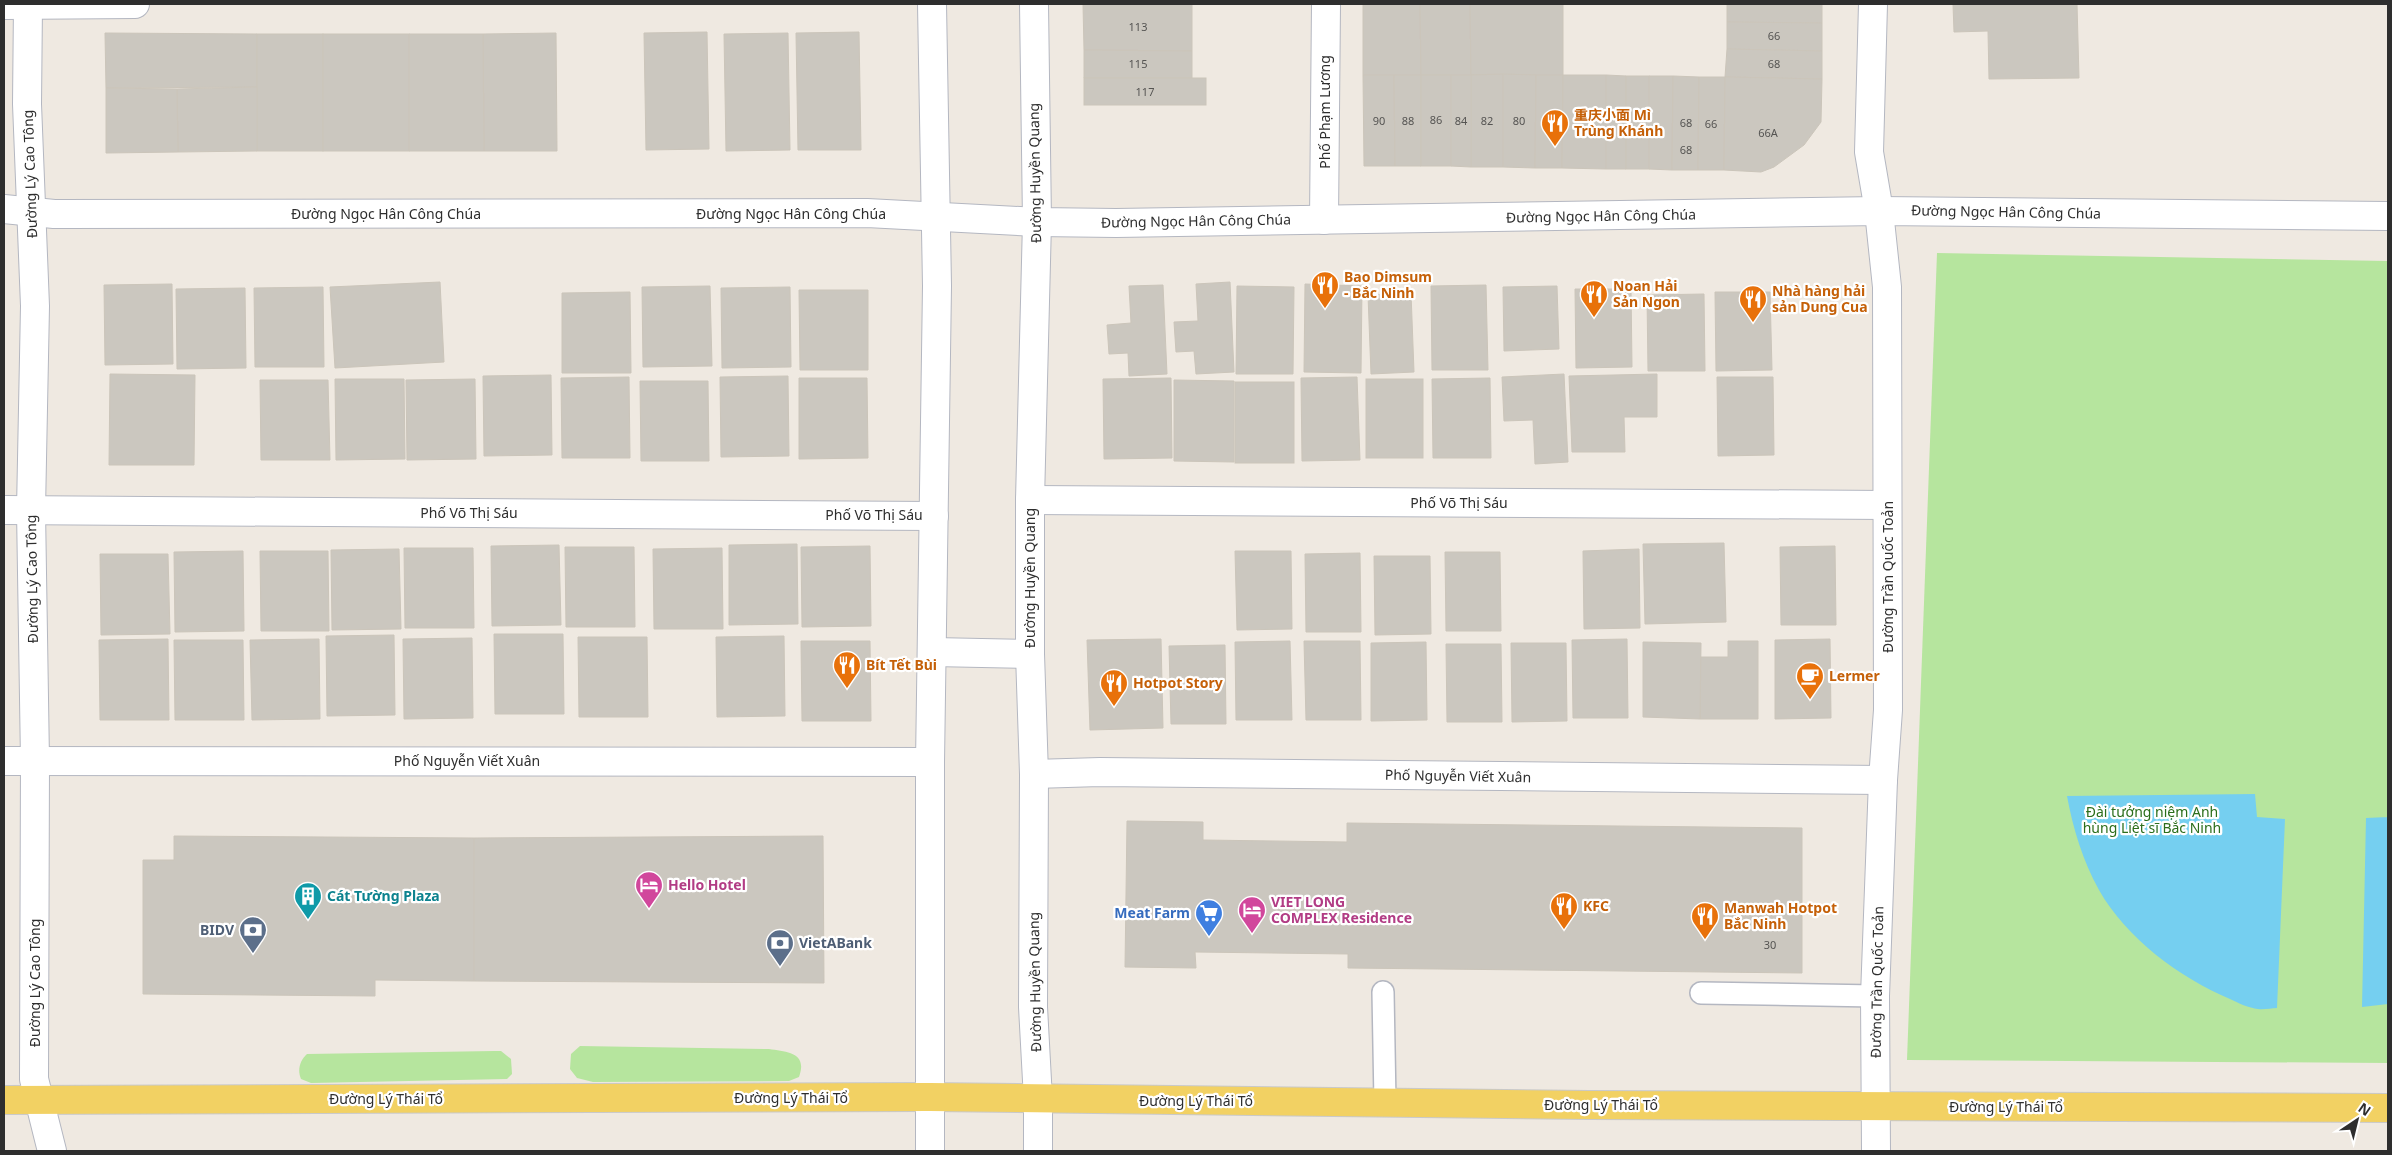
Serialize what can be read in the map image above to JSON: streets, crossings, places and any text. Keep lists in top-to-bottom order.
{
  "streets": {
    "main road": ["Đường Lý Thái Tổ"],
    "street": [
      "Phố Phạm Lương",
      "Đường Huyền Quang",
      "Đường Lý Cao Tông",
      "Đường Ngọc Hân Công Chúa",
      "Phố Võ Thị Sáu",
      "Đường Trần Quốc Toản",
      "Phố Nguyễn Viết Xuân"
    ]
  },
  "crossings": [
    ["Phố Phạm Lương", "Đường Ngọc Hân Công Chúa"],
    ["Đường Huyền Quang", "Đường Ngọc Hân Công Chúa"],
    ["Đường Huyền Quang", "Phố Võ Thị Sáu"],
    ["Đường Huyền Quang", "Phố Nguyễn Viết Xuân"],
    ["Đường Huyền Quang", "Đường Lý Thái Tổ"],
    ["Đường Lý Cao Tông", "Đường Ngọc Hân Công Chúa"],
    ["Đường Lý Cao Tông", "Phố Võ Thị Sáu"],
    ["Đường Lý Cao Tông", "Phố Nguyễn Viết Xuân"],
    ["Đường Lý Cao Tông", "Đường Lý Thái Tổ"],
    ["Đường Ngọc Hân Công Chúa", "Đường Trần Quốc Toản"],
    ["Phố Võ Thị Sáu", "Đường Trần Quốc Toản"],
    ["Đường Trần Quốc Toản", "Phố Nguyễn Viết Xuân"],
    ["Đường Trần Quốc Toản", "Đường Lý Thái Tổ"]
  ],
  "parks": ["Đài tưởng niệm Anh hùng Liệt sĩ Bắc Ninh"],
  "places": {
    "restaurant": [
      "重庆小面 Mì Trùng Khánh",
      "Bao Dimsum - Bắc Ninh",
      "Noan Hải Sản Ngon",
      "Nhà hàng hải sản Dung Cua",
      "Bít Tết Bùi",
      "Hotpot Story",
      "KFC",
      "Manwah Hotpot Bắc Ninh"
    ],
    "cafe": ["Lermer"],
    "hotel": ["Hello Hotel", "VIET LONG COMPLEX Residence"],
    "building": ["Cát Tường Plaza"],
    "supermarket": ["Meat Farm"],
    "bank": ["BIDV", "VietABank"]
  },
  "house_numbers": [
    "113",
    "66",
    "115",
    "68",
    "117",
    "86",
    "90",
    "88",
    "84",
    "82",
    "80",
    "68",
    "66",
    "66A",
    "68",
    "30"
  ],
  "north": "top right"
}
